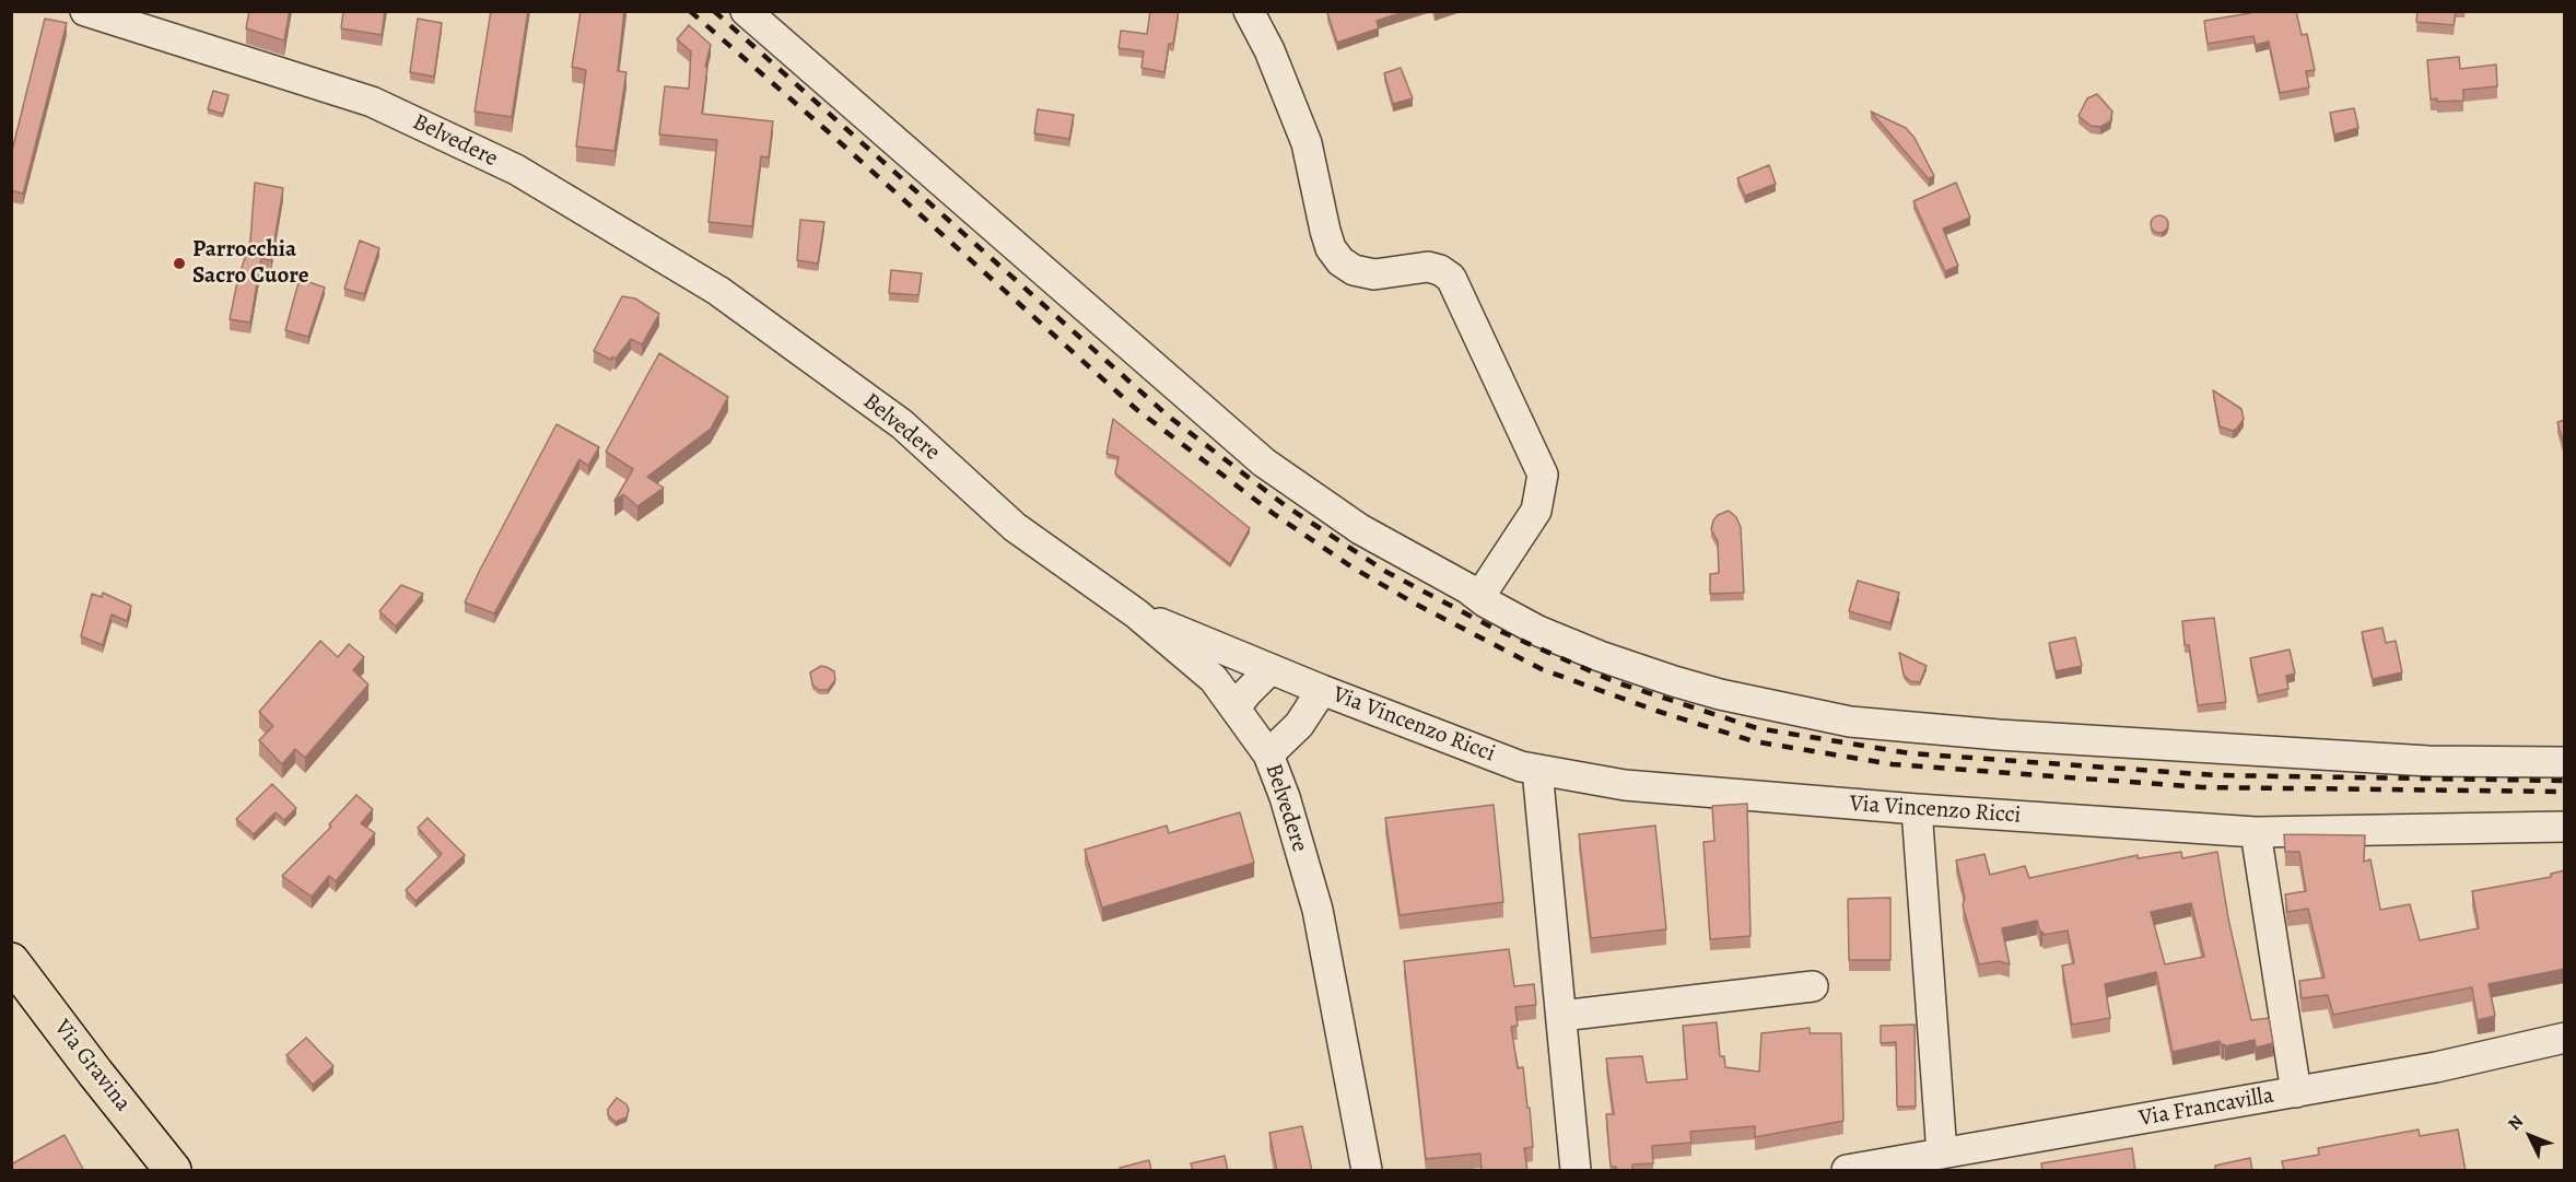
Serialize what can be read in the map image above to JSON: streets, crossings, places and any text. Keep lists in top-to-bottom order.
{
  "streets": {
    "main road": ["Via Gravina"],
    "street": ["Belvedere", "Via Vincenzo Ricci", "Via Francavilla"]
  },
  "crossings": [
    ["Belvedere", "Via Vincenzo Ricci"]
  ],
  "places": ["Parrocchia Sacro Cuore"],
  "north": "top left"
}
